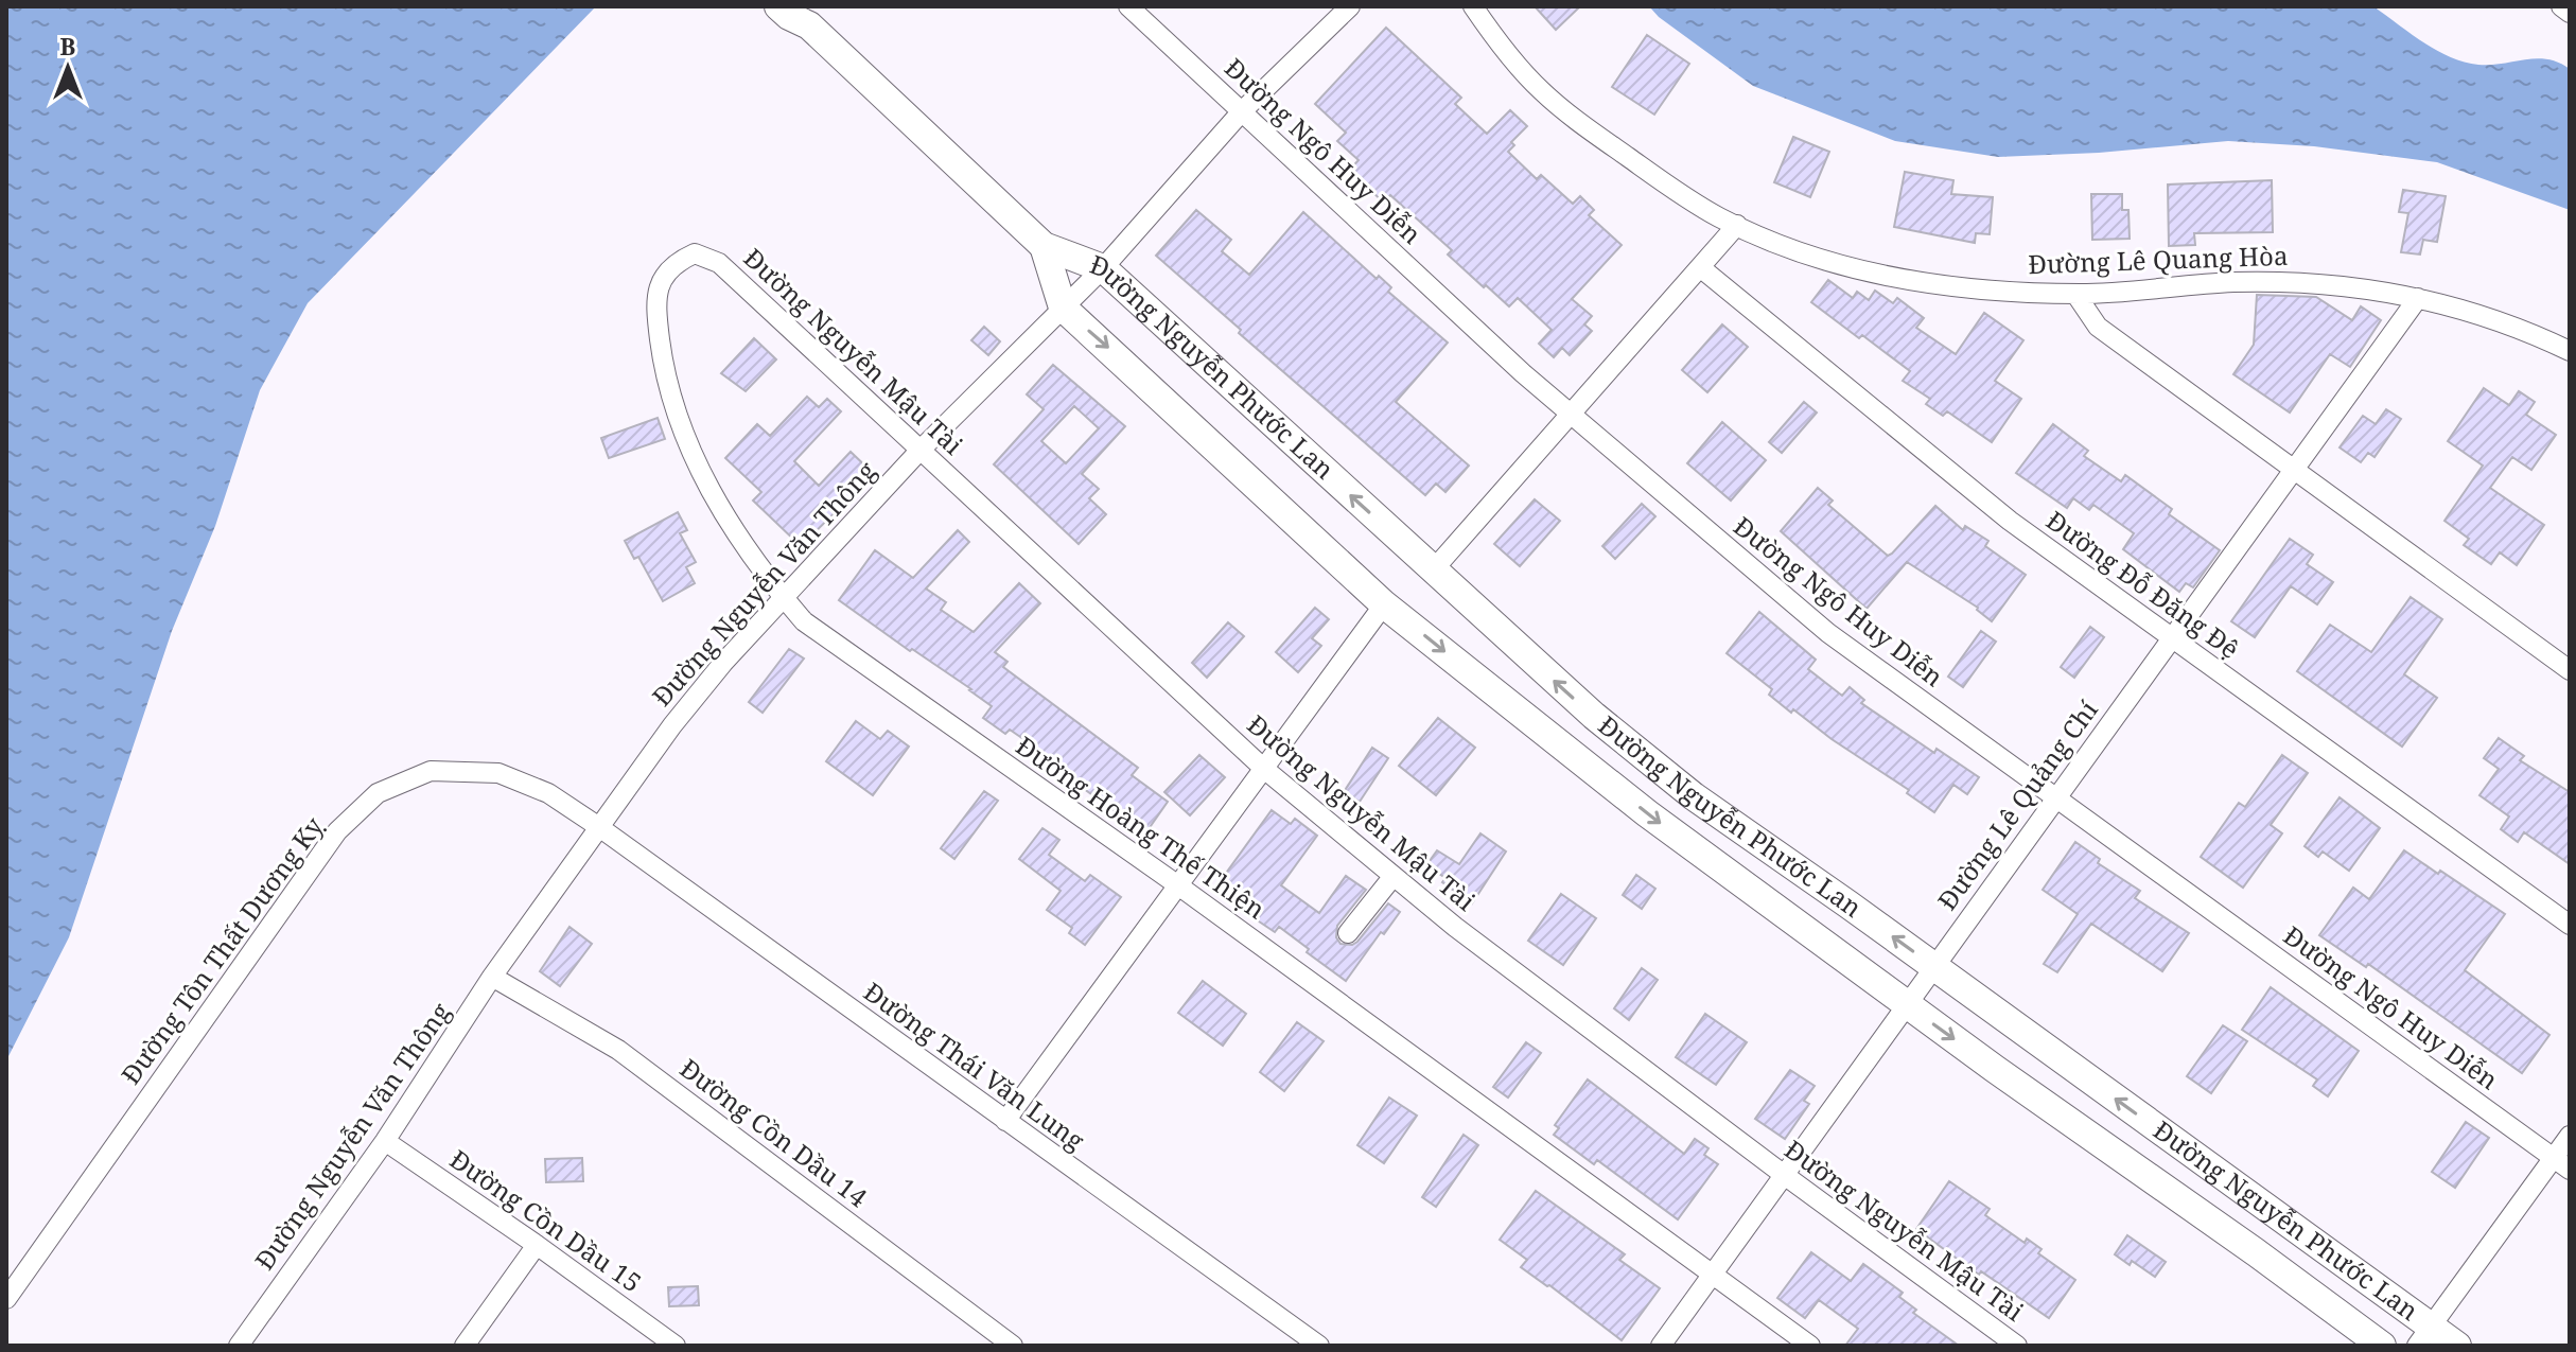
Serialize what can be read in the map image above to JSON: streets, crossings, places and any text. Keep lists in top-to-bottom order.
{
  "streets": {
    "main road": ["Đường Nguyễn Phước Lan"],
    "street": [
      "Đường Ngô Huy Diễn",
      "Đường Lê Quang Hòa",
      "Đường Nguyễn Mậu Tài",
      "Đường Nguyễn Văn Thông",
      "Đường Đỗ Đăng Đệ",
      "Đường Lê Quảng Chí",
      "Đường Hoàng Thế Thiện",
      "Đường Tôn Thất Dương Kỵ",
      "Đường Thái Văn Lung",
      "Đường Cồn Dầu 14",
      "Đường Cồn Dầu 15"
    ]
  },
  "crossings": [
    ["Đường Ngô Huy Diễn", "Đường Nguyễn Văn Thông"],
    ["Đường Ngô Huy Diễn", "Đường Lê Quảng Chí"],
    ["Đường Lê Quang Hòa", "Đường Lê Quảng Chí"],
    ["Đường Nguyễn Mậu Tài", "Đường Nguyễn Văn Thông"],
    ["Đường Nguyễn Mậu Tài", "Đường Lê Quảng Chí"],
    ["Đường Nguyễn Mậu Tài", "Đường Hoàng Thế Thiện"],
    ["Đường Nguyễn Phước Lan", "Đường Nguyễn Văn Thông"],
    ["Đường Nguyễn Phước Lan", "Đường Lê Quảng Chí"],
    ["Đường Nguyễn Văn Thông", "Đường Hoàng Thế Thiện"],
    ["Đường Nguyễn Văn Thông", "Đường Tôn Thất Dương Kỵ"],
    ["Đường Nguyễn Văn Thông", "Đường Thái Văn Lung"],
    ["Đường Nguyễn Văn Thông", "Đường Cồn Dầu 14"],
    ["Đường Nguyễn Văn Thông", "Đường Cồn Dầu 15"],
    ["Đường Đỗ Đăng Đệ", "Đường Lê Quảng Chí"],
    ["Đường Lê Quảng Chí", "Đường Hoàng Thế Thiện"],
    ["Đường Tôn Thất Dương Kỵ", "Đường Thái Văn Lung"]
  ],
  "north": "top"
}
